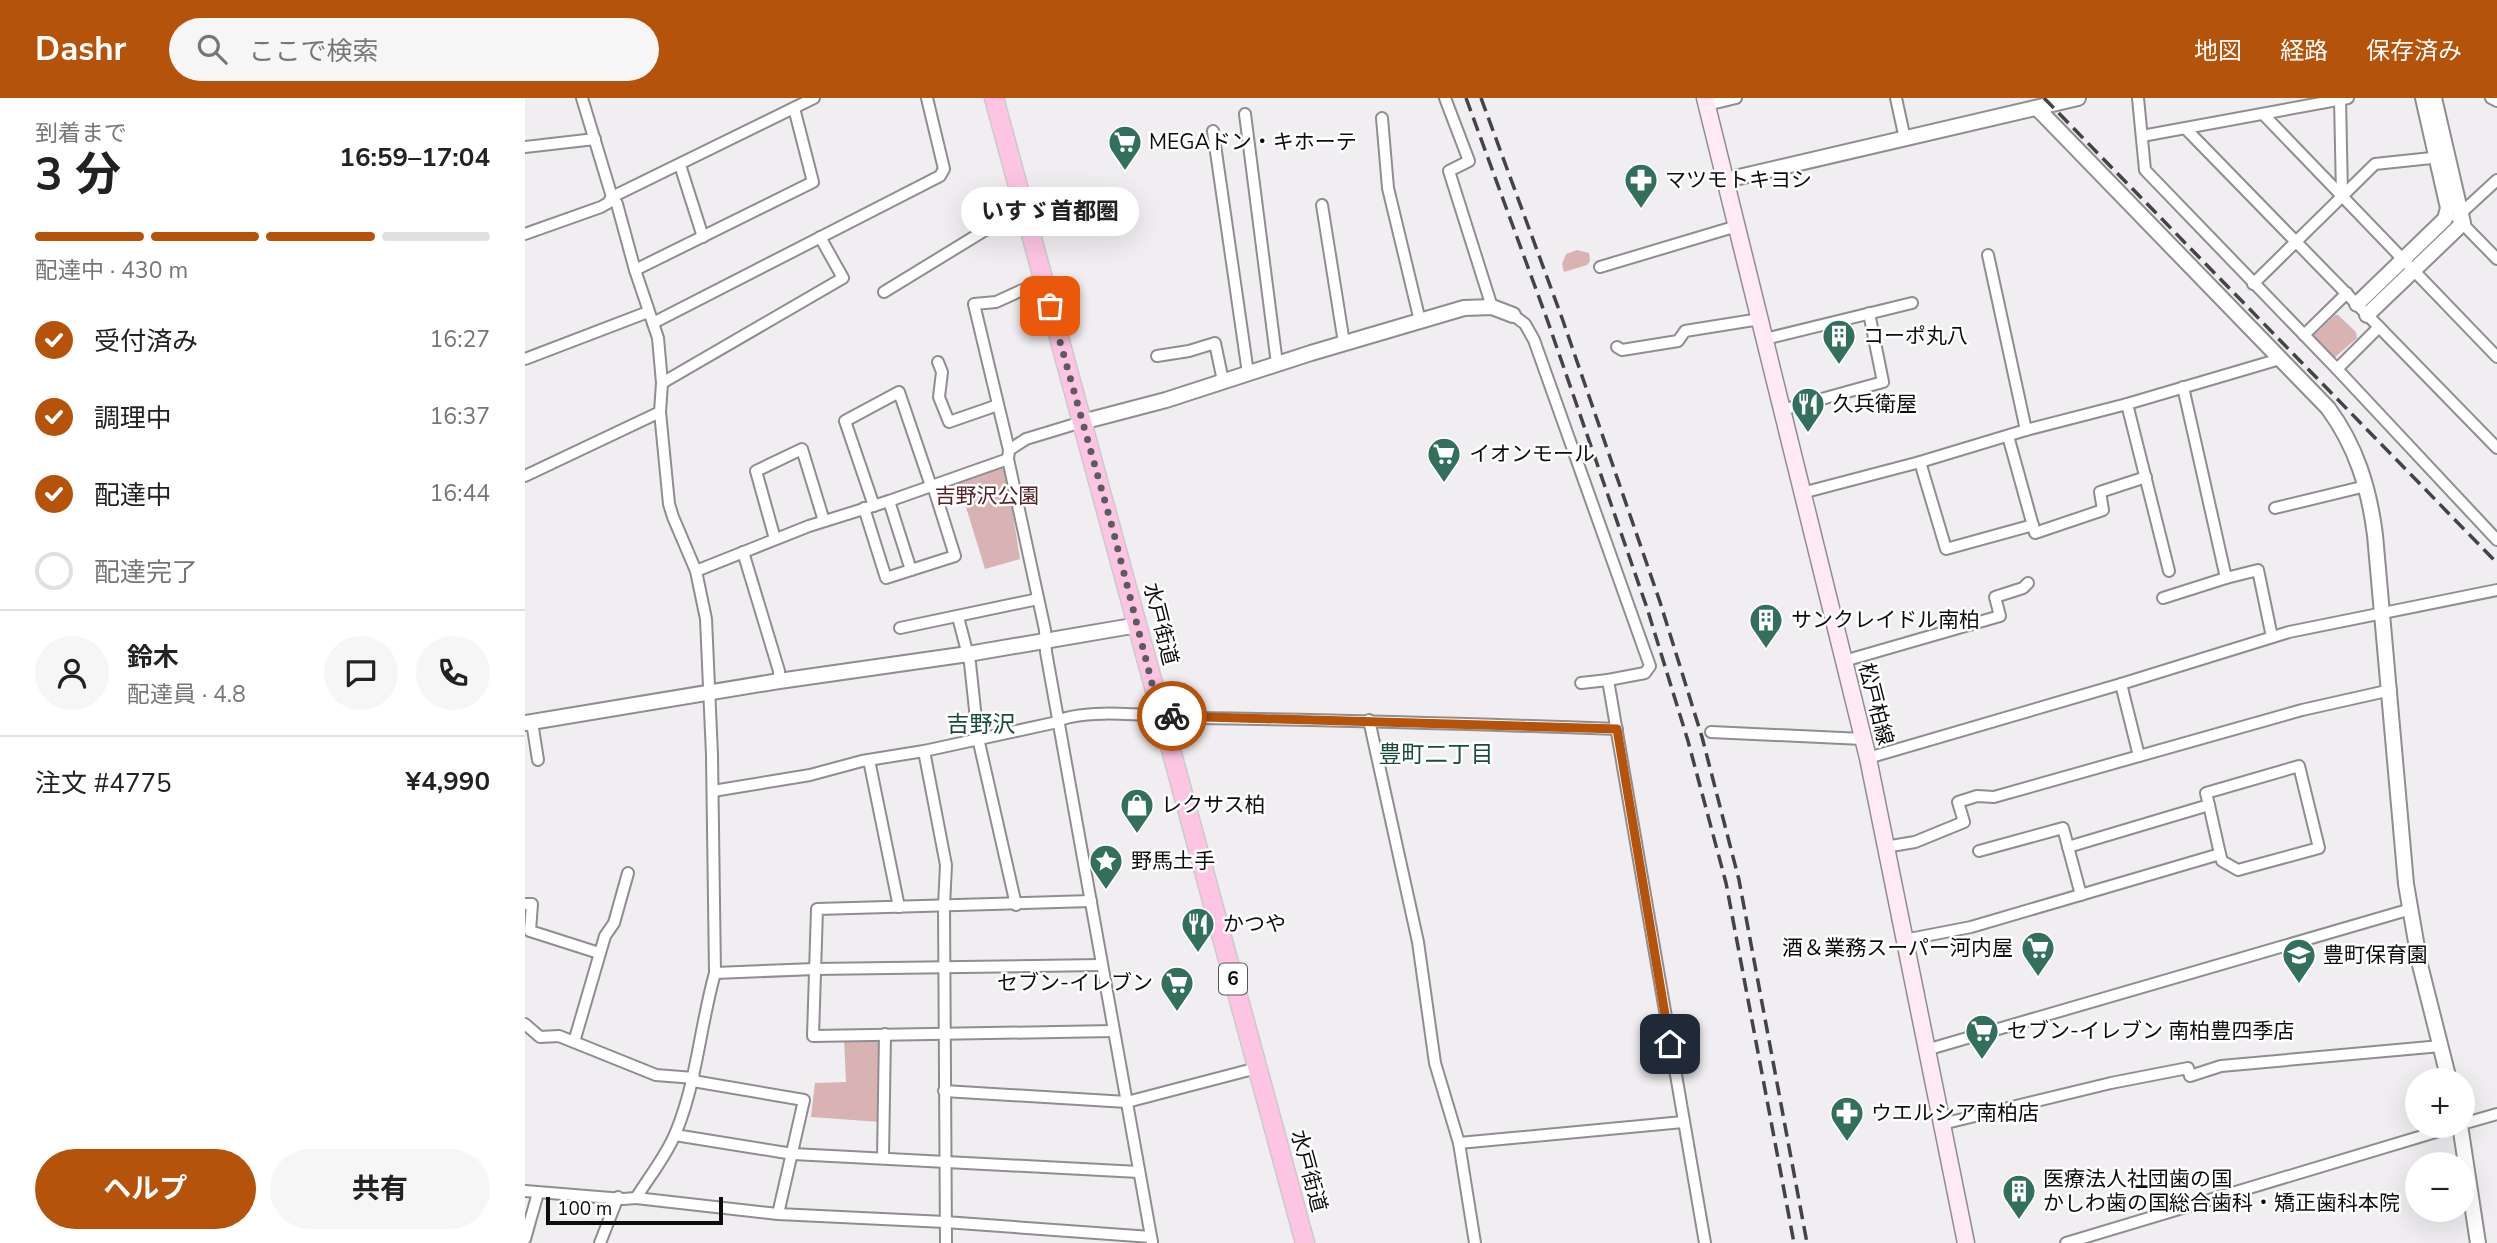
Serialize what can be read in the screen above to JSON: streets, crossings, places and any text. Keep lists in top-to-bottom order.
{
  "streets": {
    "highway": ["水戸街道", "6"],
    "main road": ["松戸柏線"]
  },
  "districts": ["吉野沢", "豊町二丁目"],
  "parks": ["吉野沢公園"],
  "places": {
    "supermarket": [
      "MEGAドン・キホーテ",
      "イオンモール",
      "酒＆業務スーパー河内屋",
      "セブン-イレブン",
      "セブン-イレブン 南柏豊四季店"
    ],
    "pharmacy": ["マツモトキヨシ", "ウエルシア南柏店"],
    "other": ["いすゞ首都圏"],
    "building": ["コーポ丸八", "サンクレイドル南柏", "医療法人社団歯の国 かしわ歯の国総合歯科・矯正歯科本院"],
    "restaurant": ["久兵衛屋", "かつや"],
    "shop": ["レクサス柏"],
    "place": ["野馬土手"],
    "school or university": ["豊町保育園"]
  },
  "scale_bar": "100 m",
  "page": {
    "header": "Dashr",
    "search": "ここで検索",
    "nav": ["地図", "経路", "保存済み"],
    "heading": ["3 分", "到着まで", "16:59–17:04"],
    "panel": [
      "鈴木",
      "配達員 · 4.8",
      "注文 #4775",
      "¥4,990"
    ],
    "bubble": "いすゞ首都圏",
    "bar": "配達中 · 430 m",
    "list": [
      ["受付済み", "16:27"],
      ["調理中", "16:37"],
      ["配達中", "16:44"],
      "配達完了"
    ],
    "map_buttons": ["+", "−"],
    "buttons": ["ヘルプ", "共有"],
    "scale": "100 m"
  }
}
